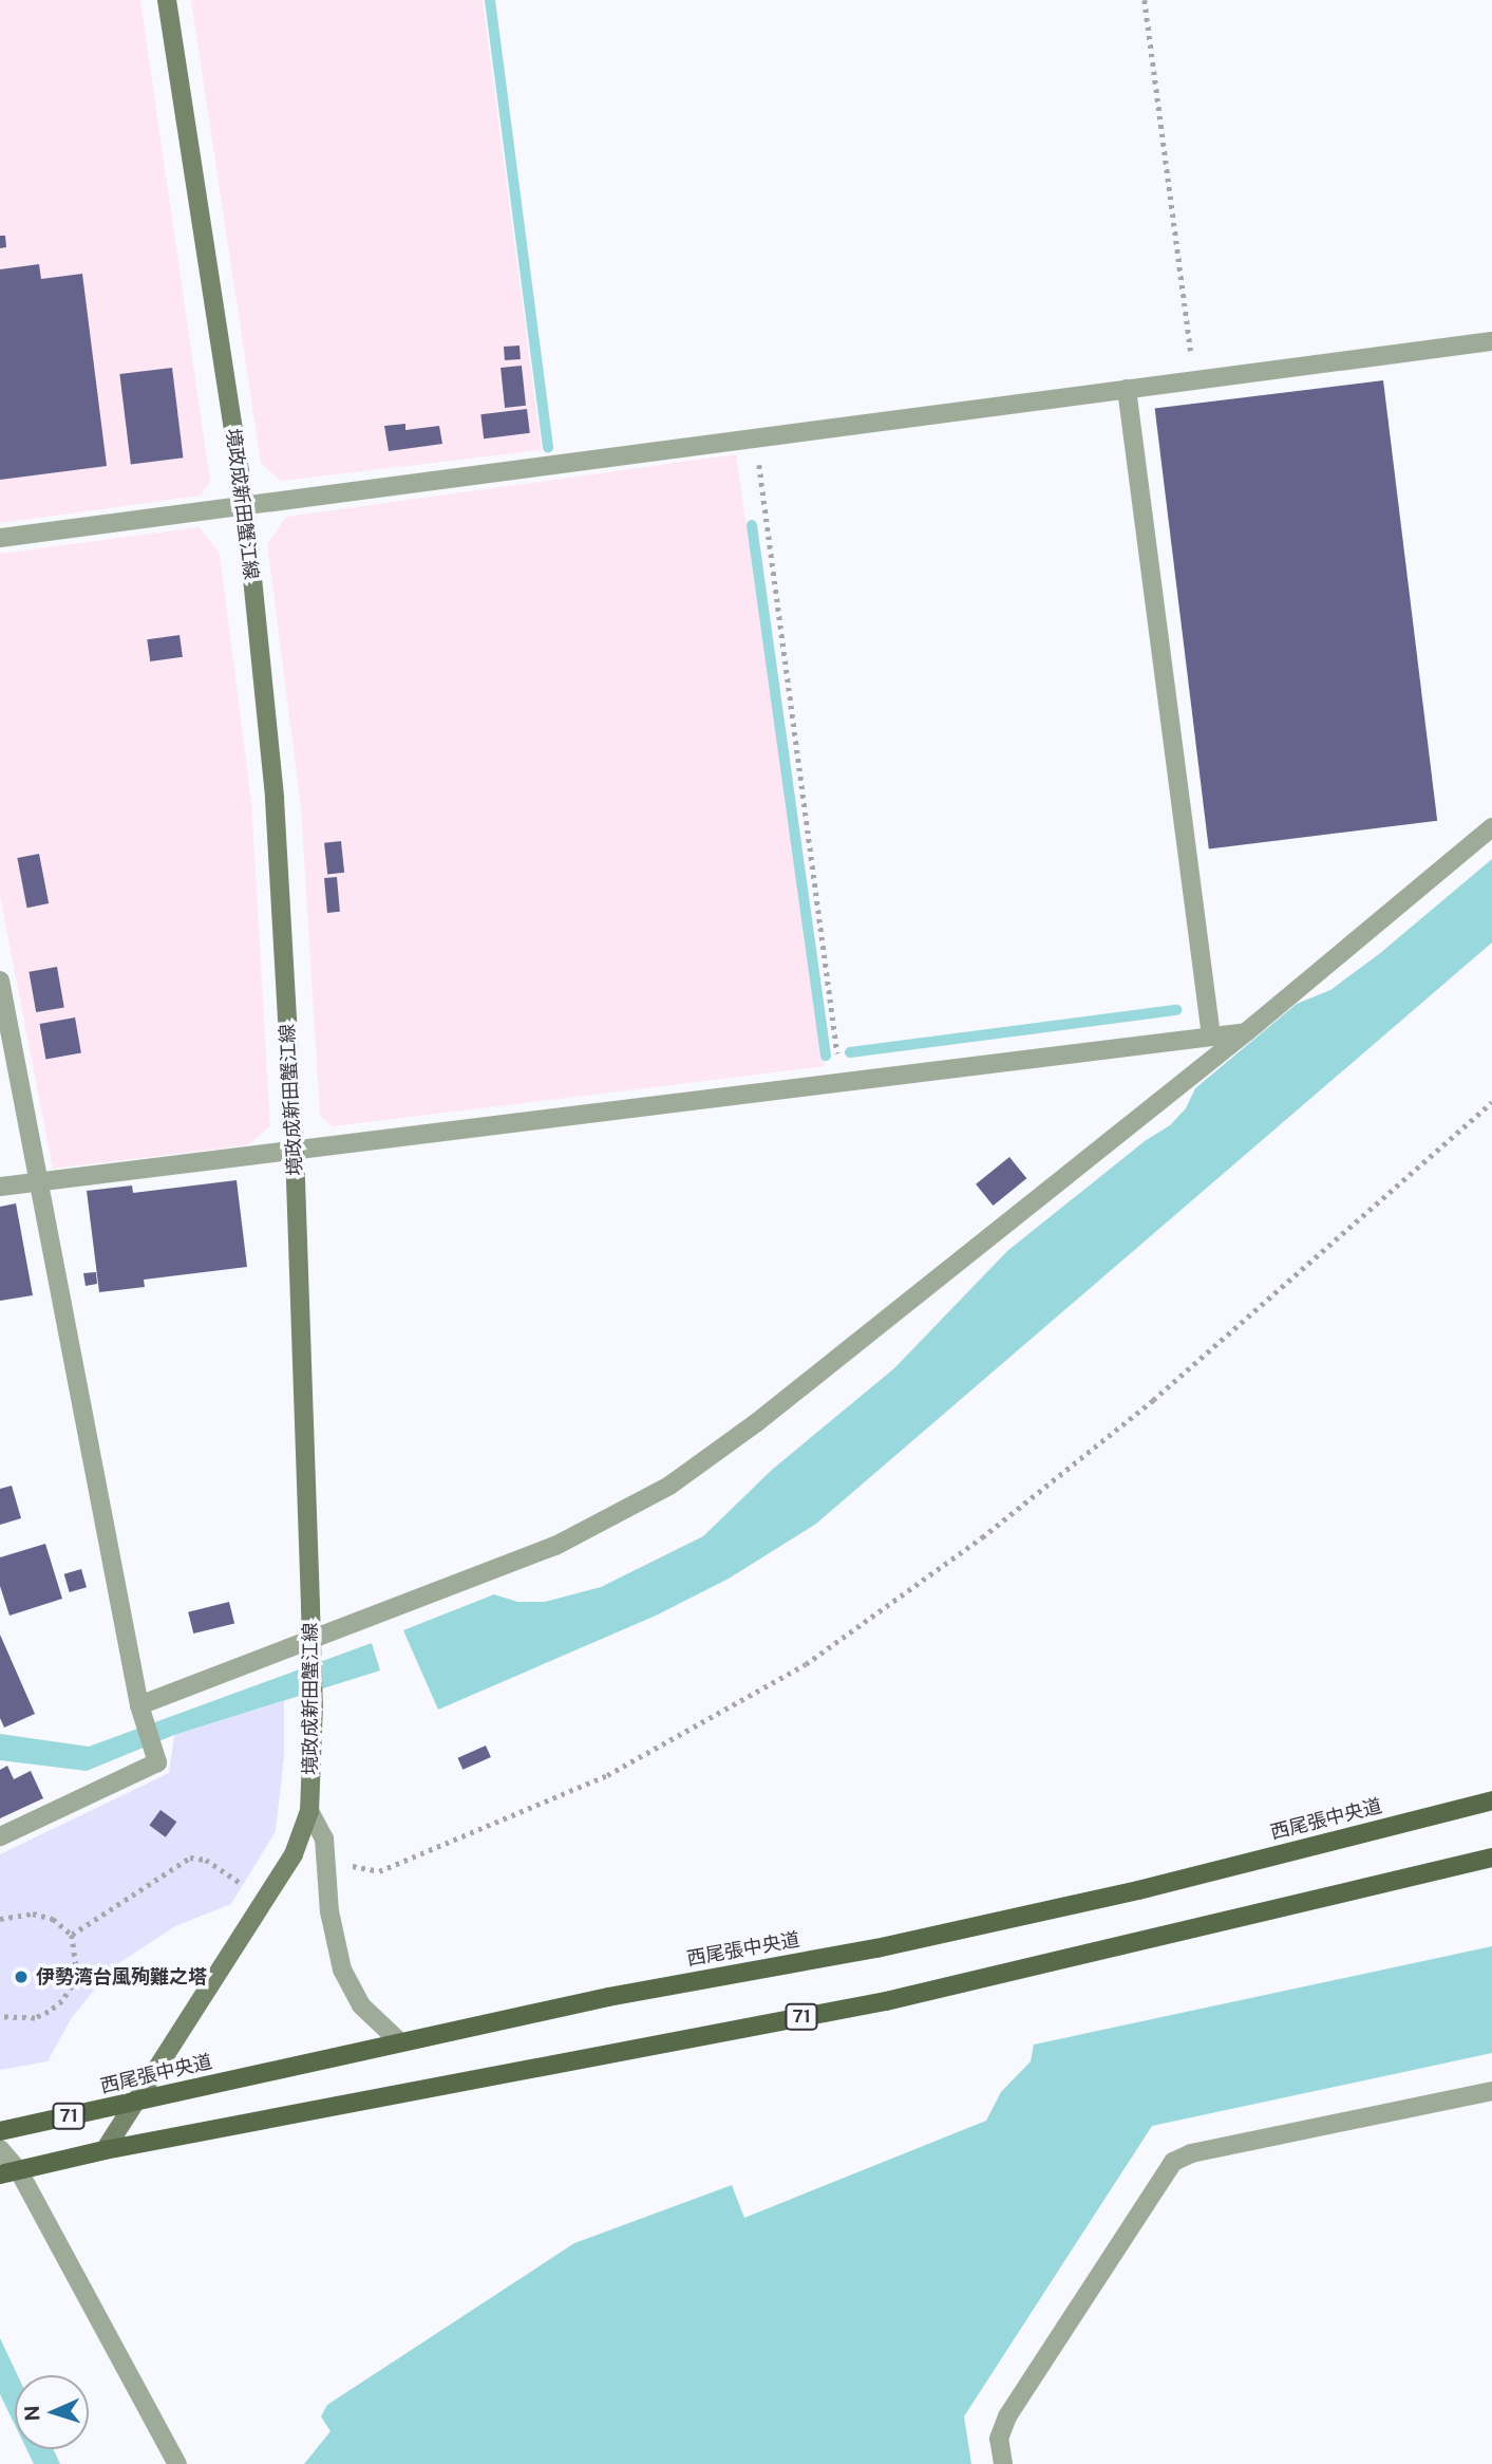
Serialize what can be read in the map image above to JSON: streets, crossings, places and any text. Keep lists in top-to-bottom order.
{
  "streets": {
    "main road": ["境政成新田蟹江線", "西尾張中央道", "71"]
  },
  "crossings": [
    ["境政成新田蟹江線", "西尾張中央道"],
    ["境政成新田蟹江線", "71"]
  ],
  "places": ["伊勢湾台風殉難之塔"],
  "north": "left"
}
